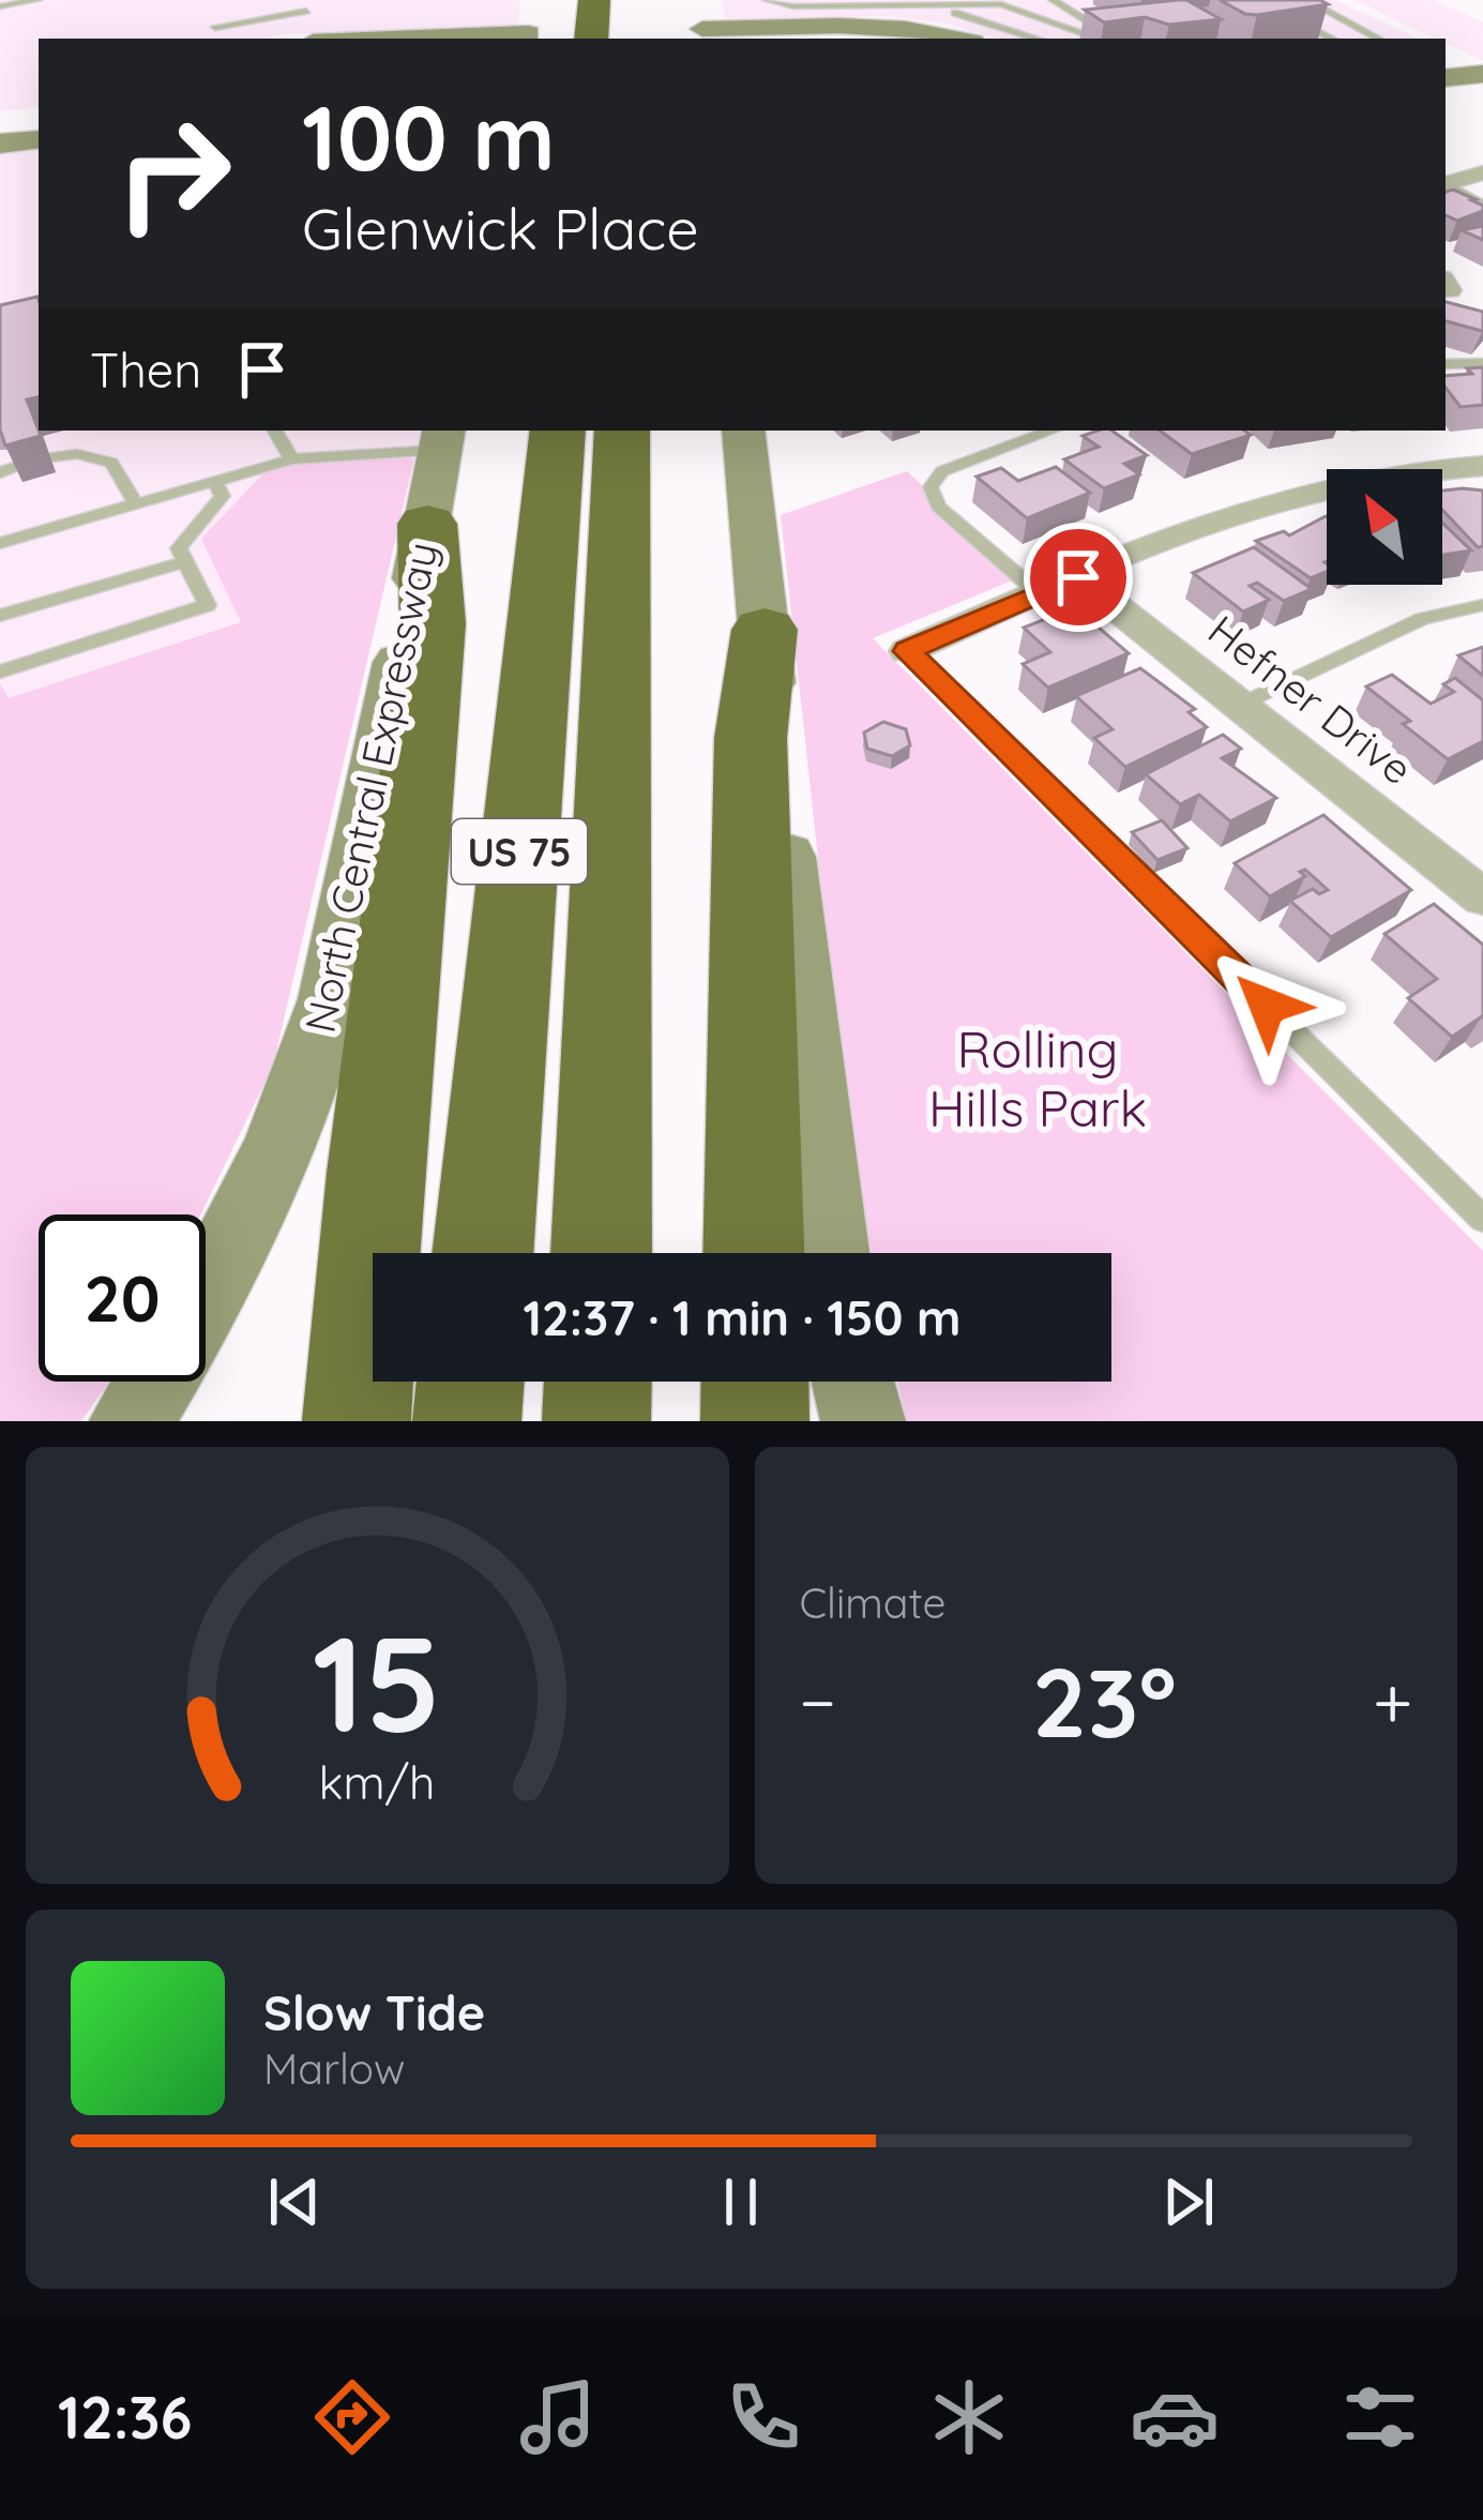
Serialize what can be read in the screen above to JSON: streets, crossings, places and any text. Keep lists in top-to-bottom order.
{
  "streets": {
    "highway": ["US 75"],
    "main road": ["North Central Expressway"],
    "street": ["Hefner Drive"]
  },
  "parks": ["Rolling Hills Park"],
  "north": "top left",
  "page": {
    "turn": ["100 m", "Glenwick Place"],
    "then": "Then",
    "limit": "20",
    "trip": "12:37 · 1 min · 150 m",
    "tile": "Climate",
    "heat": ["−", "23°", "+"],
    "song": ["Slow Tide", "Marlow"],
    "tabs": "12:36",
    "gauge": ["15", "km/h"]
  }
}
